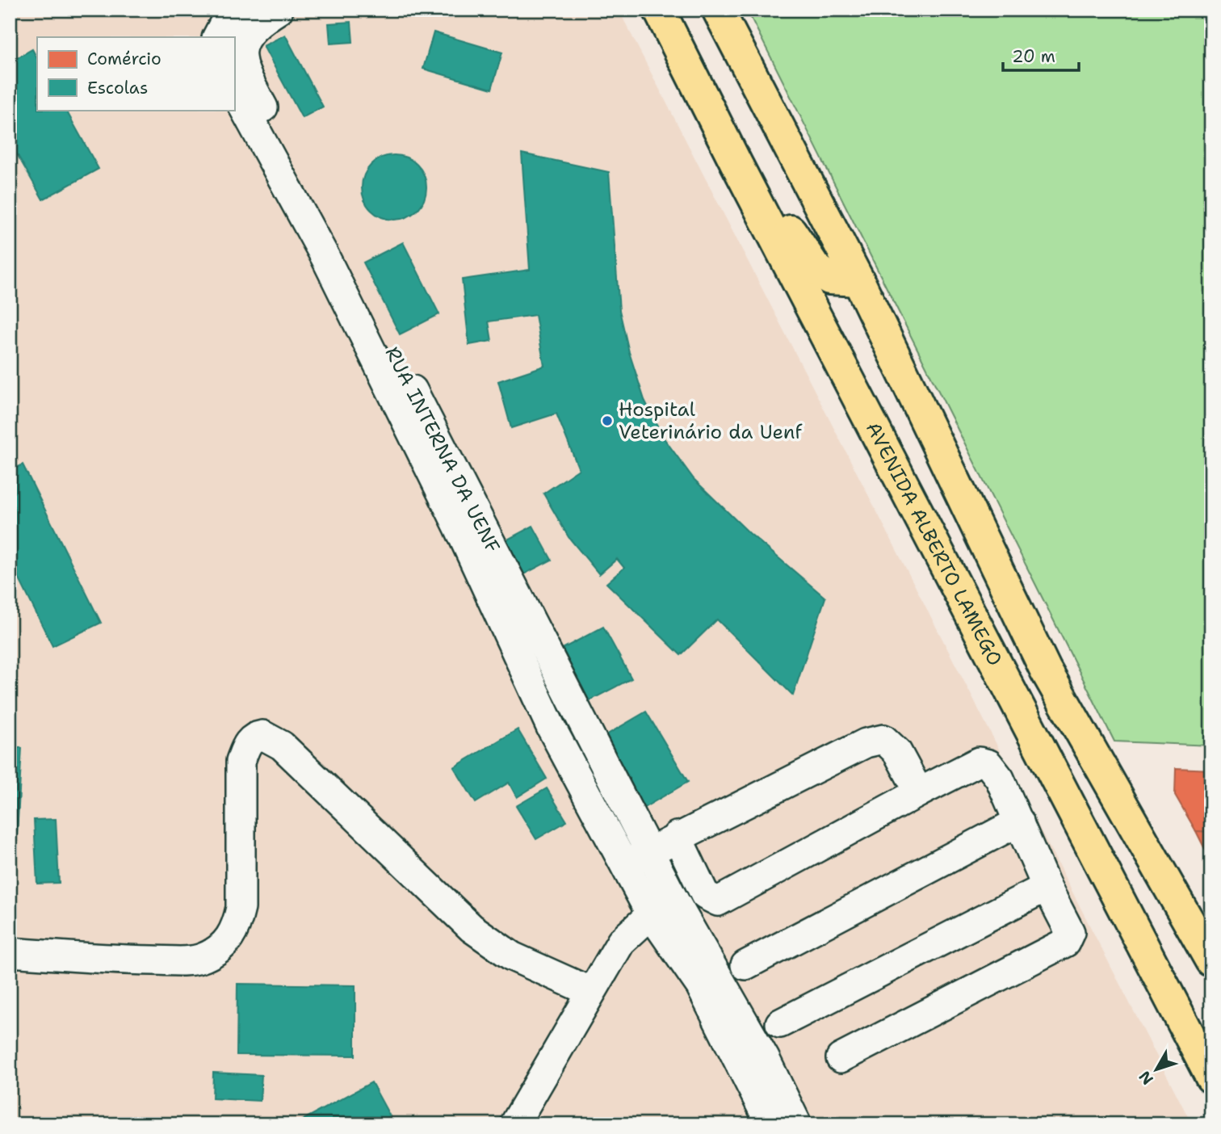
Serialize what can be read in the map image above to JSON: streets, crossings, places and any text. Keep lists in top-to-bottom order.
{
  "streets": {
    "main road": ["AVENIDA ALBERTO LAMEGO"],
    "lane": ["RUA INTERNA DA UENF"]
  },
  "places": ["Hospital Veterinário da Uenf"],
  "legend": ["Comércio", "Escolas"],
  "scale_bar": "20 m",
  "north": "bottom left"
}
